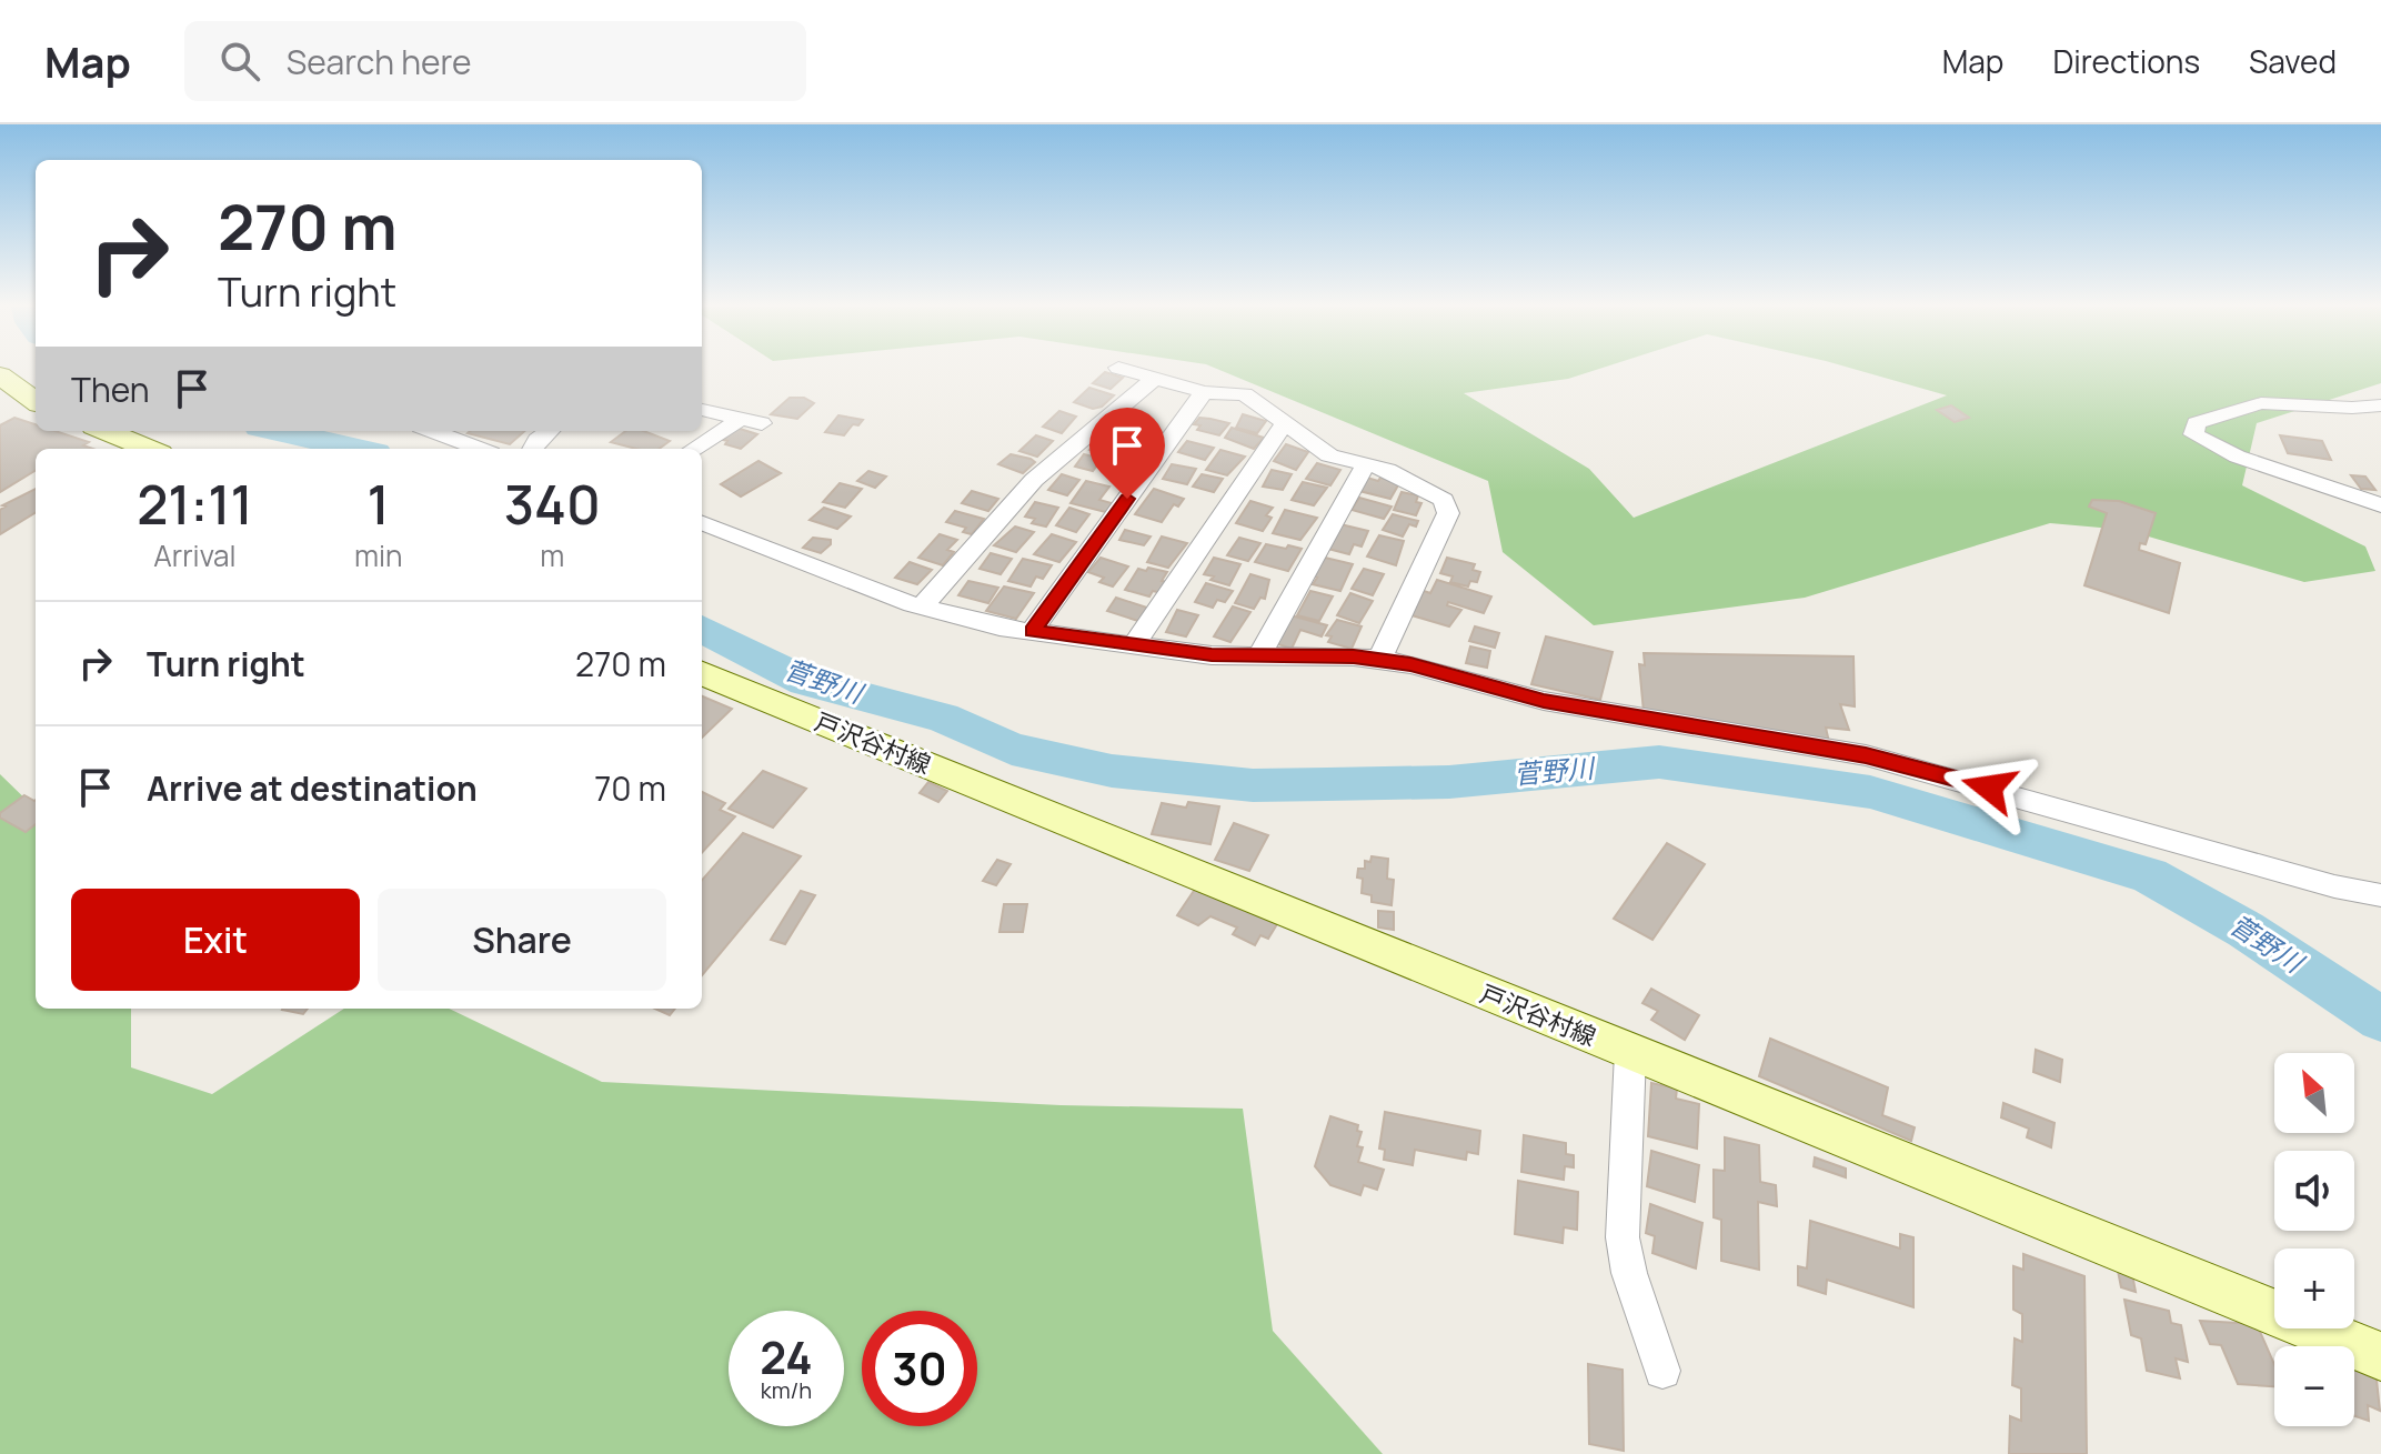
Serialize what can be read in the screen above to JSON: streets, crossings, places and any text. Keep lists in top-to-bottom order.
{
  "streets": {
    "main road": ["戸沢谷村線"]
  },
  "water": ["菅野川"],
  "north": "top left",
  "page": {
    "header": "Map",
    "search": "Search here",
    "nav": ["Map", "Directions", "Saved"],
    "turn": ["270 m", "Turn right"],
    "then": "Then",
    "eta": [
      "21:11",
      "Arrival",
      "1",
      "min",
      "340",
      "m"
    ],
    "list": [
      {
        "name": "Turn right",
        "value": "270 m"
      },
      {
        "name": "Arrive at destination",
        "value": "70 m"
      }
    ],
    "buttons": ["Exit", "Share"],
    "map_buttons": ["+", "−"],
    "speed": "24 km/h",
    "limit": "30"
  }
}
